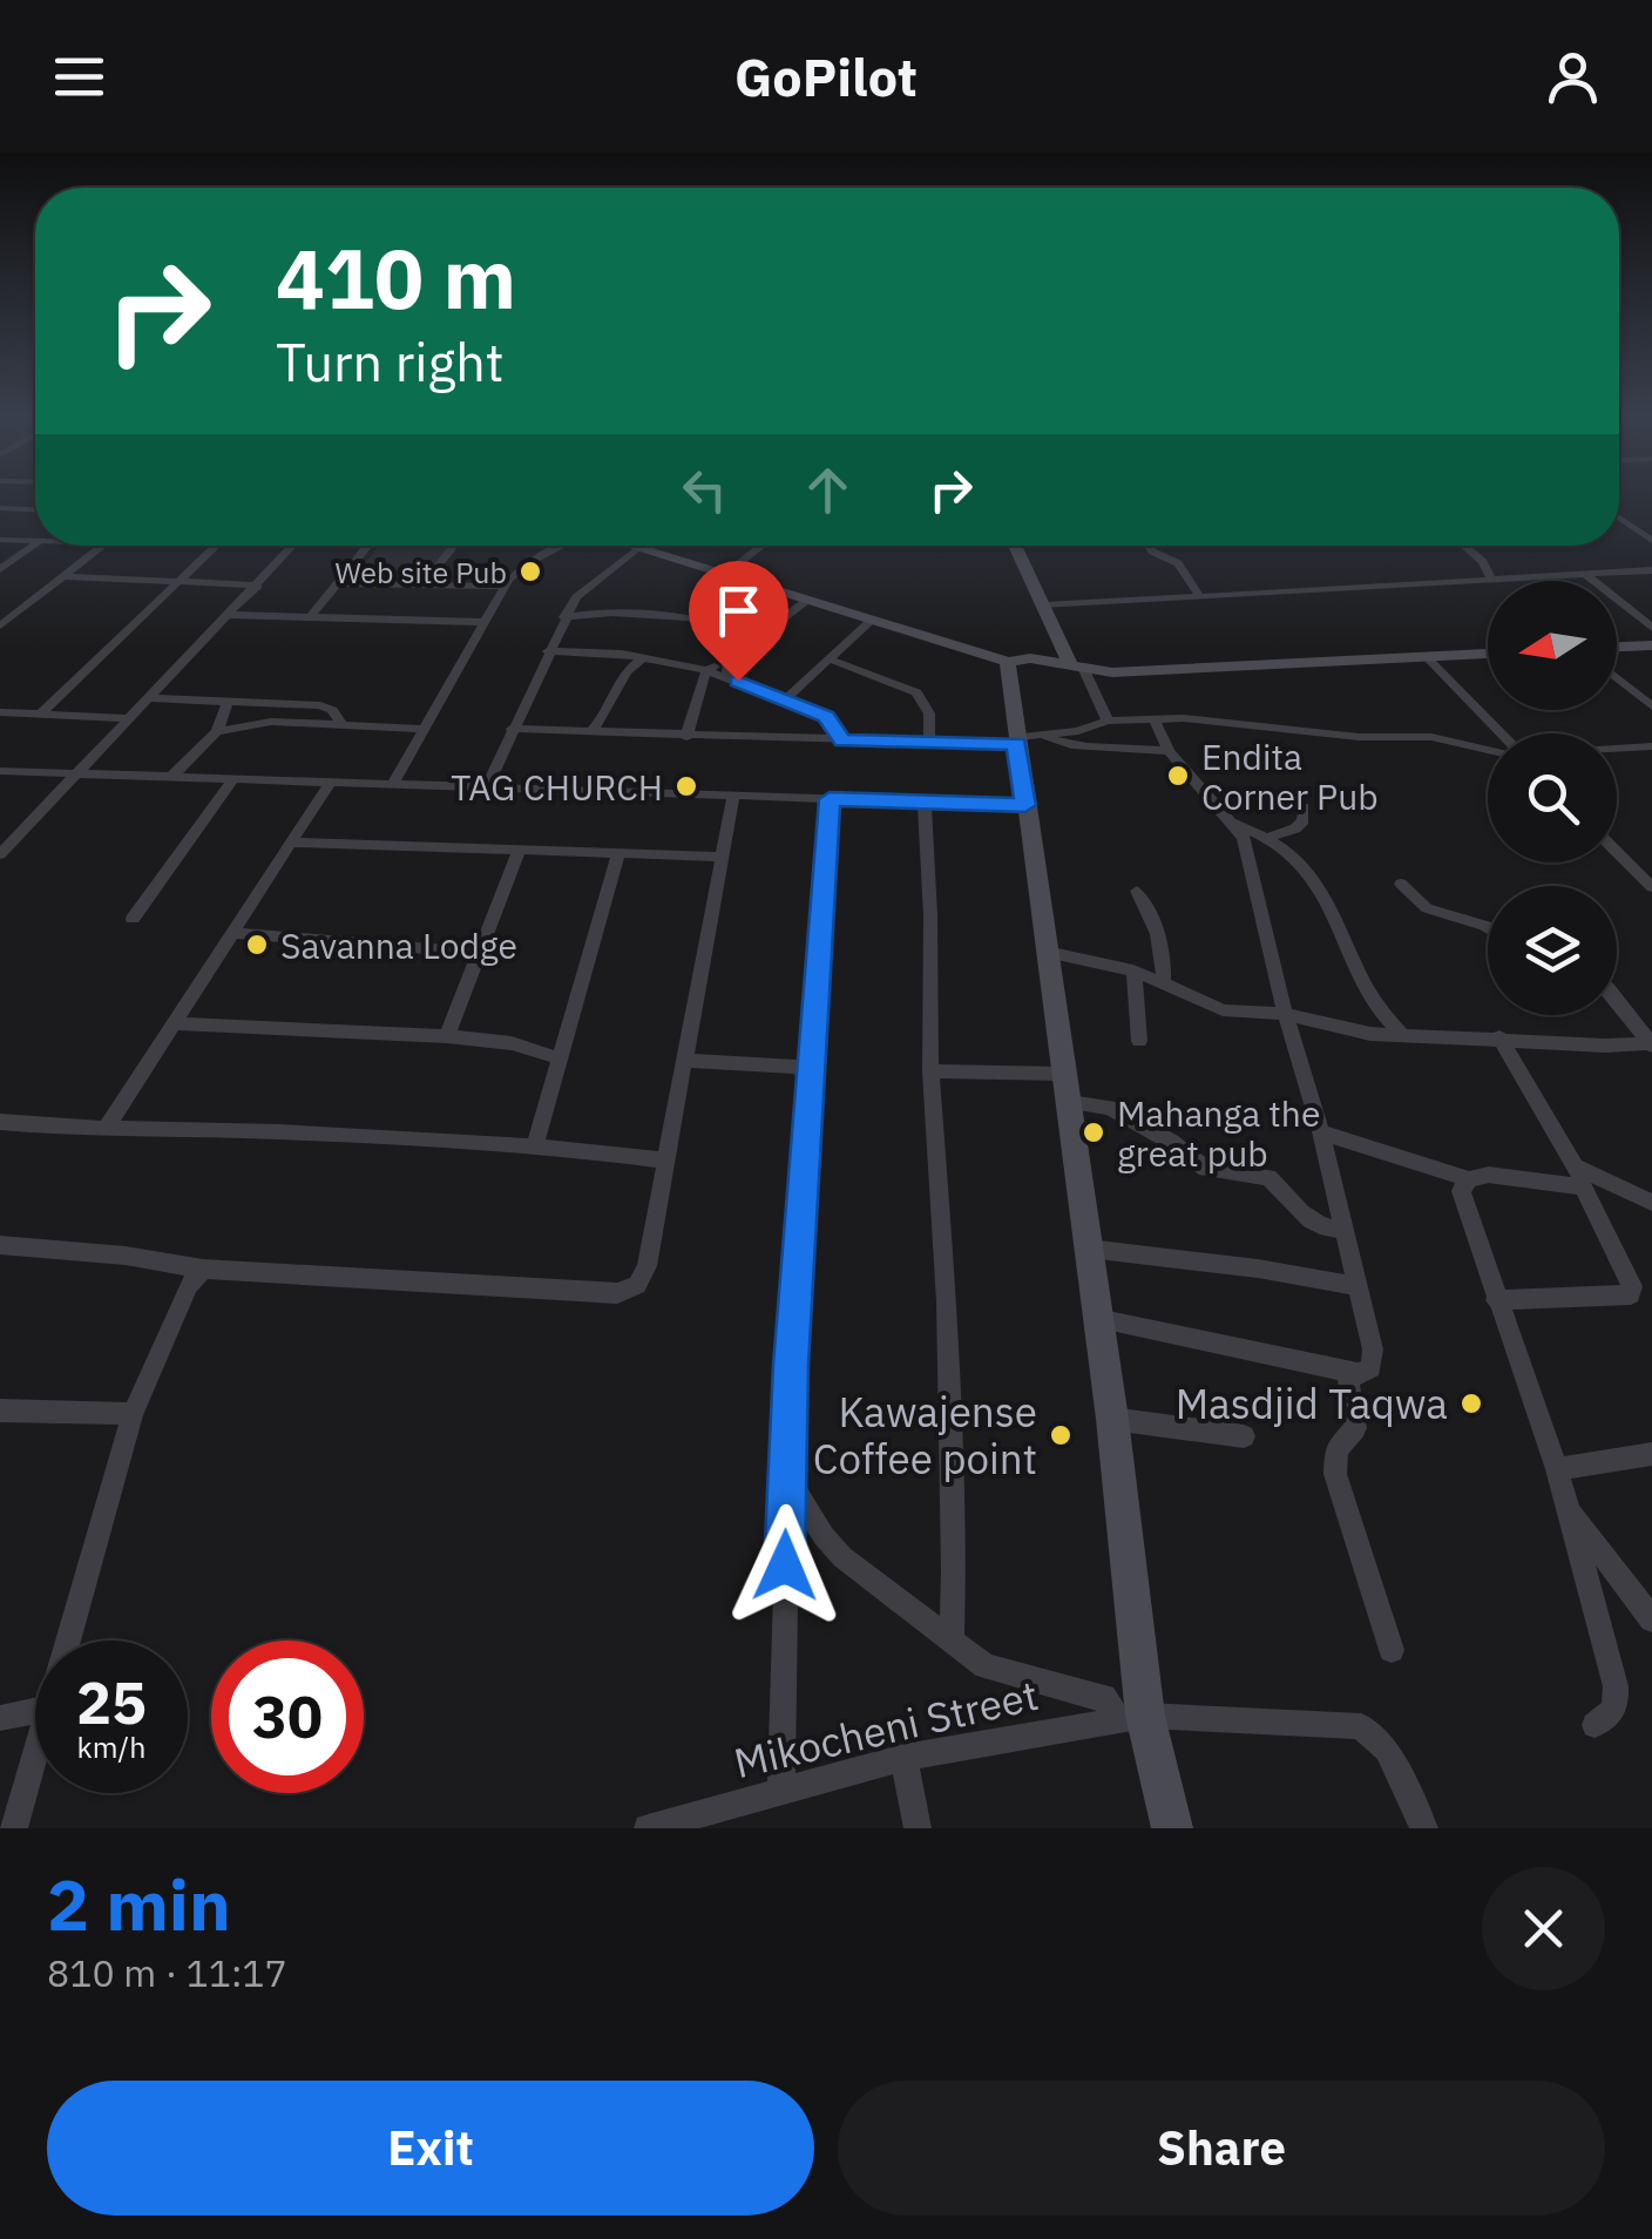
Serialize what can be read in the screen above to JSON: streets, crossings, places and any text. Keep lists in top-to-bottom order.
{
  "streets": {
    "street": ["Mikocheni Street"]
  },
  "places": [
    "Web site Pub",
    "Endita Corner Pub",
    "TAG CHURCH",
    "Savanna Lodge",
    "Mahanga the great pub",
    "Masdjid Taqwa",
    "Kawajense Coffee point"
  ],
  "north": "left",
  "page": {
    "header": "GoPilot",
    "turn": ["410 m", "Turn right"],
    "speed": "25 km/h",
    "limit": "30",
    "heading": ["2 min", "810 m · 11:17"],
    "buttons": ["Exit", "Share"]
  }
}
